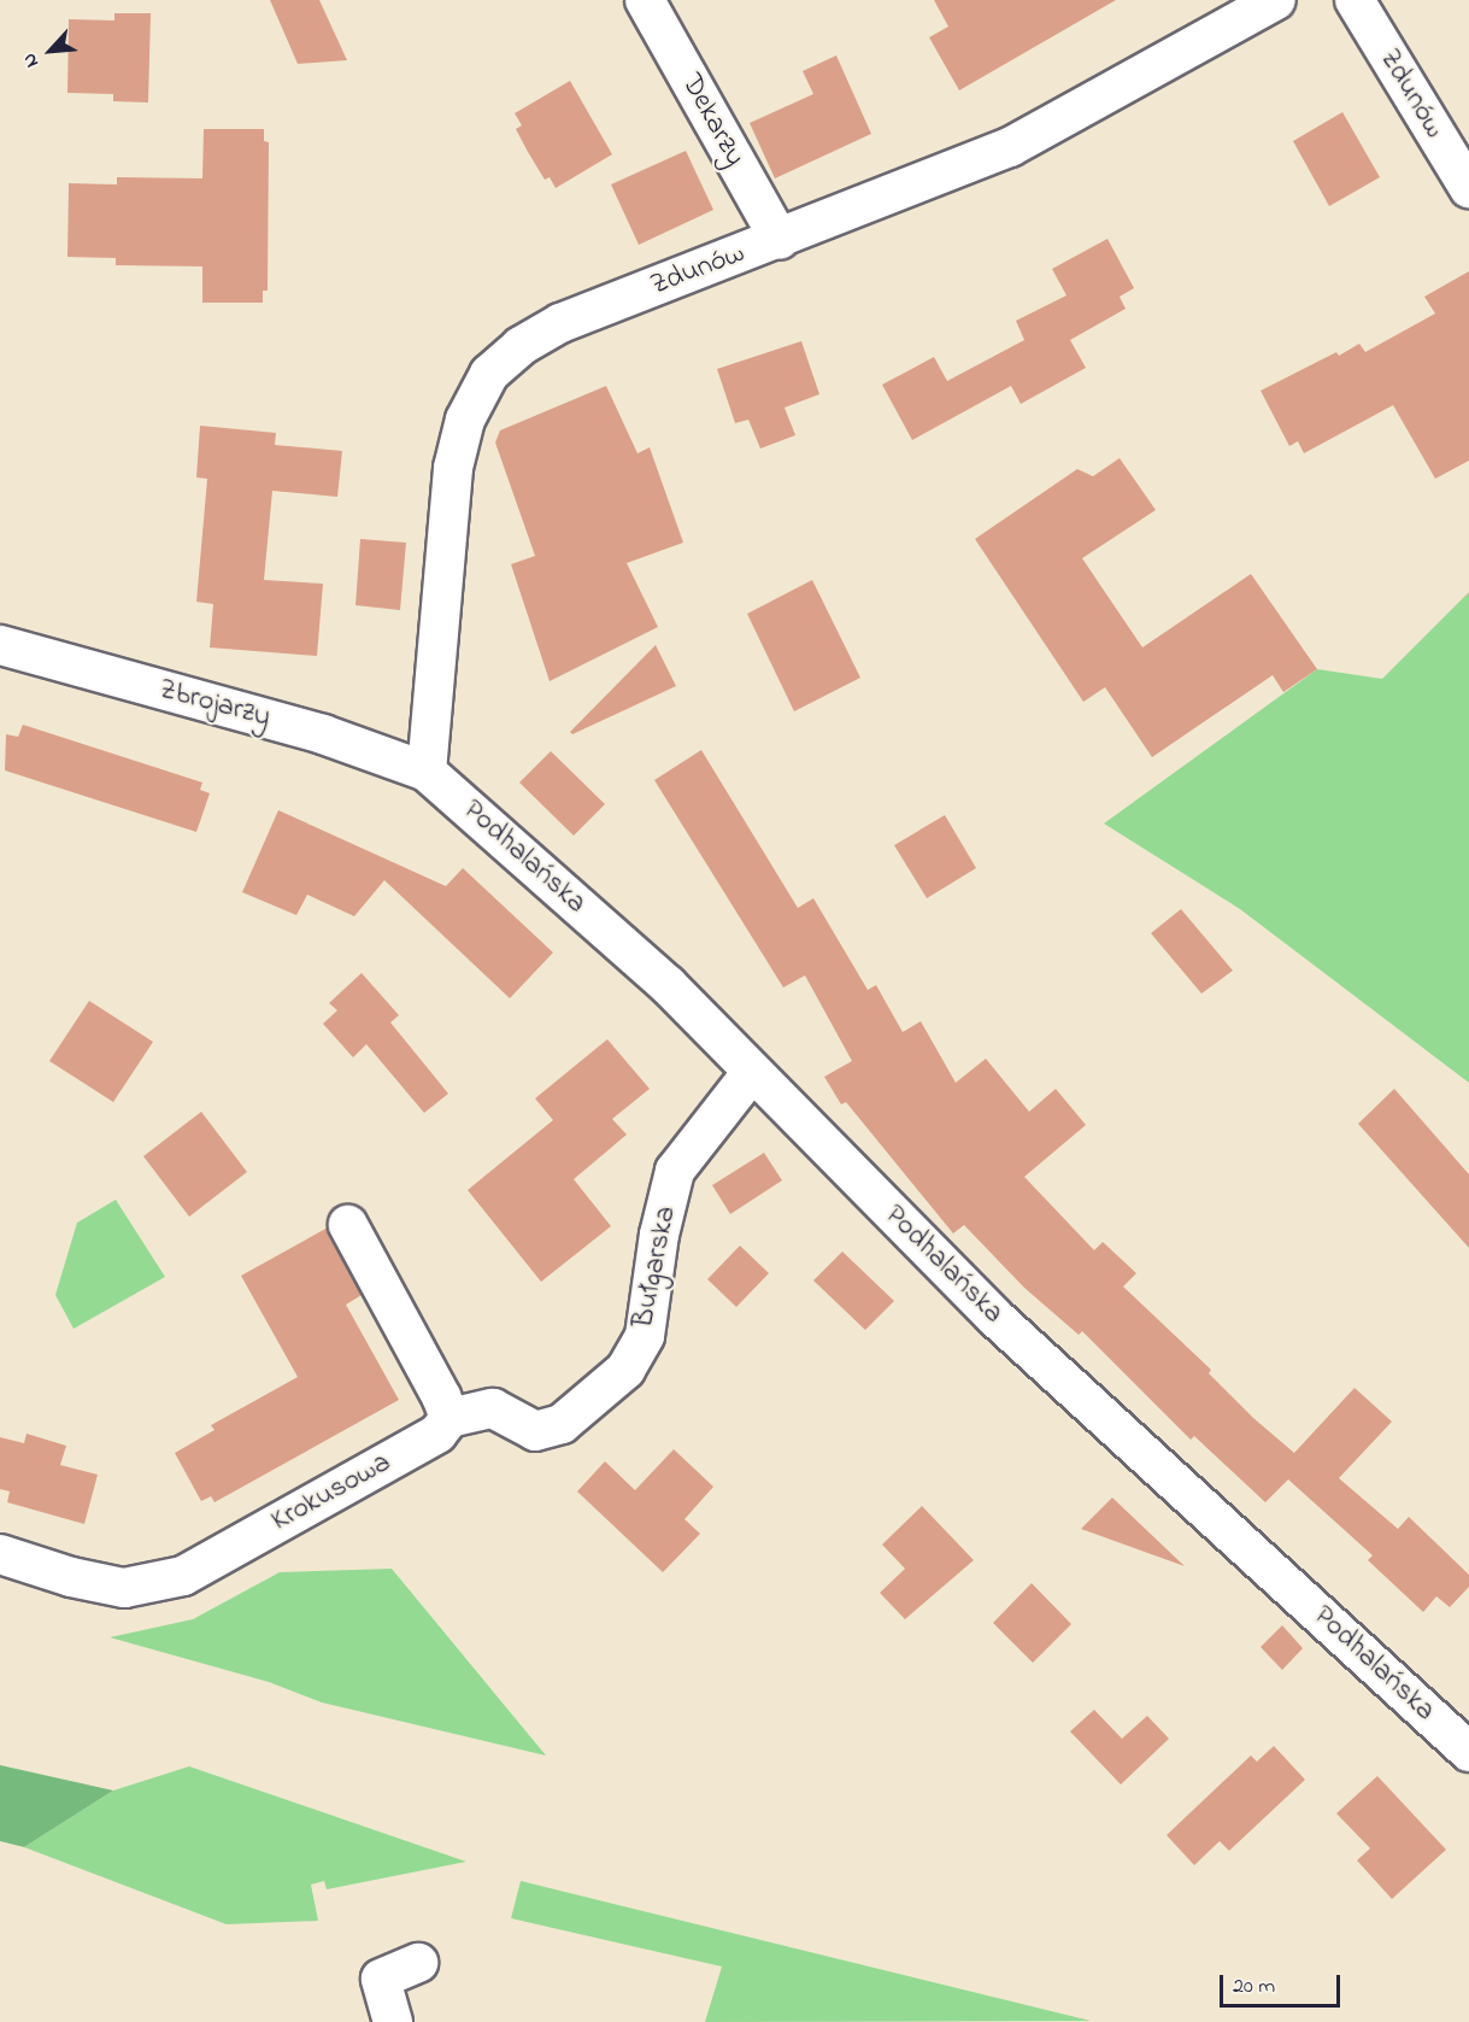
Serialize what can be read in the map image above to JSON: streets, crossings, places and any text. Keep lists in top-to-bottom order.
{
  "streets": {
    "street": [
      "Zdunów",
      "Dekarzy",
      "Zbrojarzy",
      "Podhalańska",
      "Bułgarska",
      "Krokusowa"
    ]
  },
  "crossings": [
    ["Zdunów", "Dekarzy"],
    ["Zdunów", "Zbrojarzy"],
    ["Zdunów", "Podhalańska"],
    ["Zbrojarzy", "Podhalańska"],
    ["Podhalańska", "Bułgarska"],
    ["Bułgarska", "Krokusowa"]
  ],
  "scale_bar": "20 m",
  "north": "bottom left"
}
